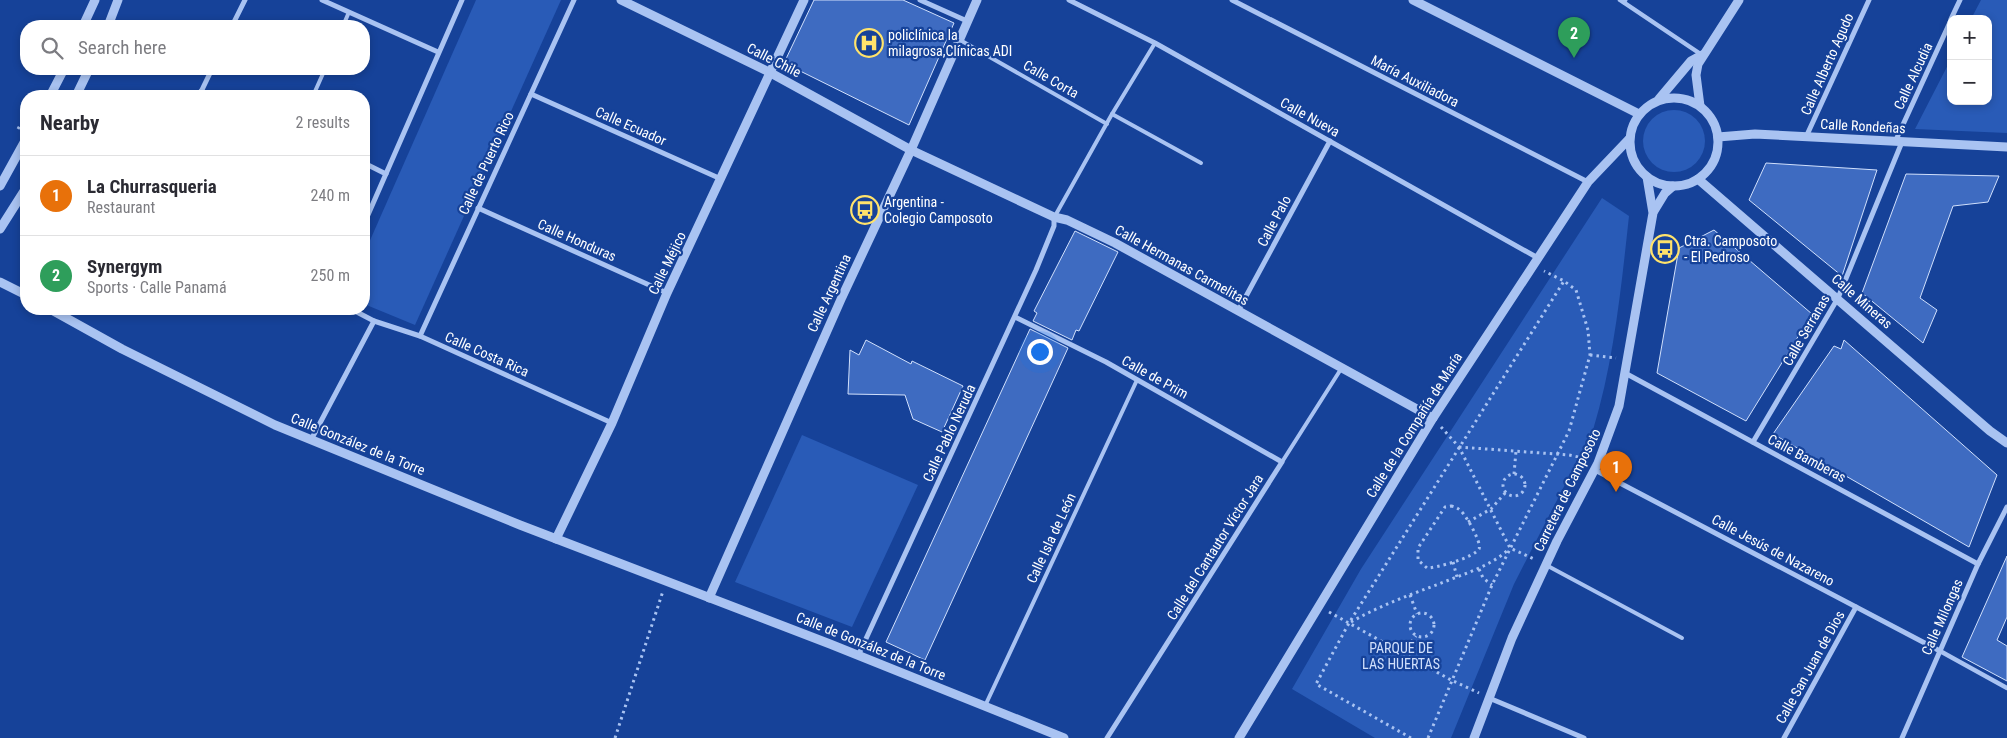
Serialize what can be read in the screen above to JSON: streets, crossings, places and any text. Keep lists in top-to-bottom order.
{
  "streets": {
    "street": [
      "Calle Chile",
      "Calle Alberto Agudo",
      "Calle Alcudia",
      "María Auxiliadora",
      "Calle Nueva",
      "Calle Ecuador",
      "Calle Rondeñas",
      "Calle de Puerto Rico",
      "Calle Palo",
      "Calle Honduras",
      "Calle Méjico",
      "Calle Hermanas Carmelitas",
      "Calle Argentina",
      "Calle Mineras",
      "Calle Serranas",
      "Calle Costa Rica",
      "Calle de Prim",
      "Calle de la Compañía de María",
      "Calle Pablo Neruda",
      "Calle González de la Torre",
      "Calle Bamberas",
      "Carretera de Camposoto",
      "Calle del Cantautor Víctor Jara",
      "Calle Jesús de Nazareno",
      "Calle Milongas",
      "Calle de González de la Torre",
      "Calle San Juan de Dios"
    ],
    "lane": ["Calle Corta", "Calle Isla de León"]
  },
  "crossings": [
    ["Calle Chile", "Calle Méjico"],
    ["Calle Chile", "Calle Hermanas Carmelitas"],
    ["Calle Chile", "Calle Argentina"],
    ["Calle Alberto Agudo", "Calle Rondeñas"],
    ["Calle Alcudia", "Calle Rondeñas"],
    ["Calle Alcudia", "Calle Serranas"],
    ["Calle Corta", "Calle Argentina"],
    ["María Auxiliadora", "Calle de la Compañía de María"],
    ["Calle Nueva", "Calle Palo"],
    ["Calle Nueva", "Calle de la Compañía de María"],
    ["Calle Ecuador", "Calle de Puerto Rico"],
    ["Calle Ecuador", "Calle Méjico"],
    ["Calle Rondeñas", "Calle Mineras"],
    ["Calle Rondeñas", "Calle Serranas"],
    ["Calle Rondeñas", "Calle de la Compañía de María"],
    ["Calle Rondeñas", "Carretera de Camposoto"],
    ["Calle de Puerto Rico", "Calle Honduras"],
    ["Calle de Puerto Rico", "Calle Costa Rica"],
    ["Calle Palo", "Calle Hermanas Carmelitas"],
    ["Calle Honduras", "Calle Méjico"],
    ["Calle Méjico", "Calle Costa Rica"],
    ["Calle Méjico", "Calle González de la Torre"],
    ["Calle Hermanas Carmelitas", "Calle Argentina"],
    ["Calle Hermanas Carmelitas", "Calle de la Compañía de María"],
    ["Calle Hermanas Carmelitas", "Calle Pablo Neruda"],
    ["Calle Hermanas Carmelitas", "Calle del Cantautor Víctor Jara"],
    ["Calle Argentina", "Calle de González de la Torre"],
    ["Calle Mineras", "Calle Serranas"],
    ["Calle Mineras", "Calle de la Compañía de María"],
    ["Calle Mineras", "Carretera de Camposoto"],
    ["Calle Serranas", "Calle Bamberas"],
    ["Calle de Prim", "Calle Pablo Neruda"],
    ["Calle de Prim", "Calle Isla de León"],
    ["Calle de Prim", "Calle del Cantautor Víctor Jara"],
    ["Calle de la Compañía de María", "Carretera de Camposoto"],
    ["Calle Pablo Neruda", "Calle de González de la Torre"],
    ["Calle González de la Torre", "Calle de González de la Torre"],
    ["Calle Bamberas", "Carretera de Camposoto"],
    ["Calle Bamberas", "Calle Milongas"],
    ["Carretera de Camposoto", "Calle Jesús de Nazareno"],
    ["Calle Isla de León", "Calle de González de la Torre"],
    ["Calle Jesús de Nazareno", "Calle Milongas"],
    ["Calle Jesús de Nazareno", "Calle San Juan de Dios"]
  ],
  "parks": ["PARQUE DE LAS HUERTAS"],
  "places": {
    "hospital": ["policlínica la milagrosa,Clínicas ADI"],
    "bus stop": ["Argentina - Colegio Camposoto", "Ctra. Camposoto - El Pedroso"]
  },
  "page": {
    "map_buttons": ["+", "−"],
    "pins": ["2", "1"],
    "search": "Search here",
    "heading": ["Nearby", "2 results"],
    "list": [
      {
        "mark": "1",
        "name": "La Churrasqueria",
        "note": "Restaurant",
        "value": "240 m"
      },
      {
        "mark": "2",
        "name": "Synergym",
        "note": "Sports · Calle Panamá",
        "value": "250 m"
      }
    ]
  }
}
